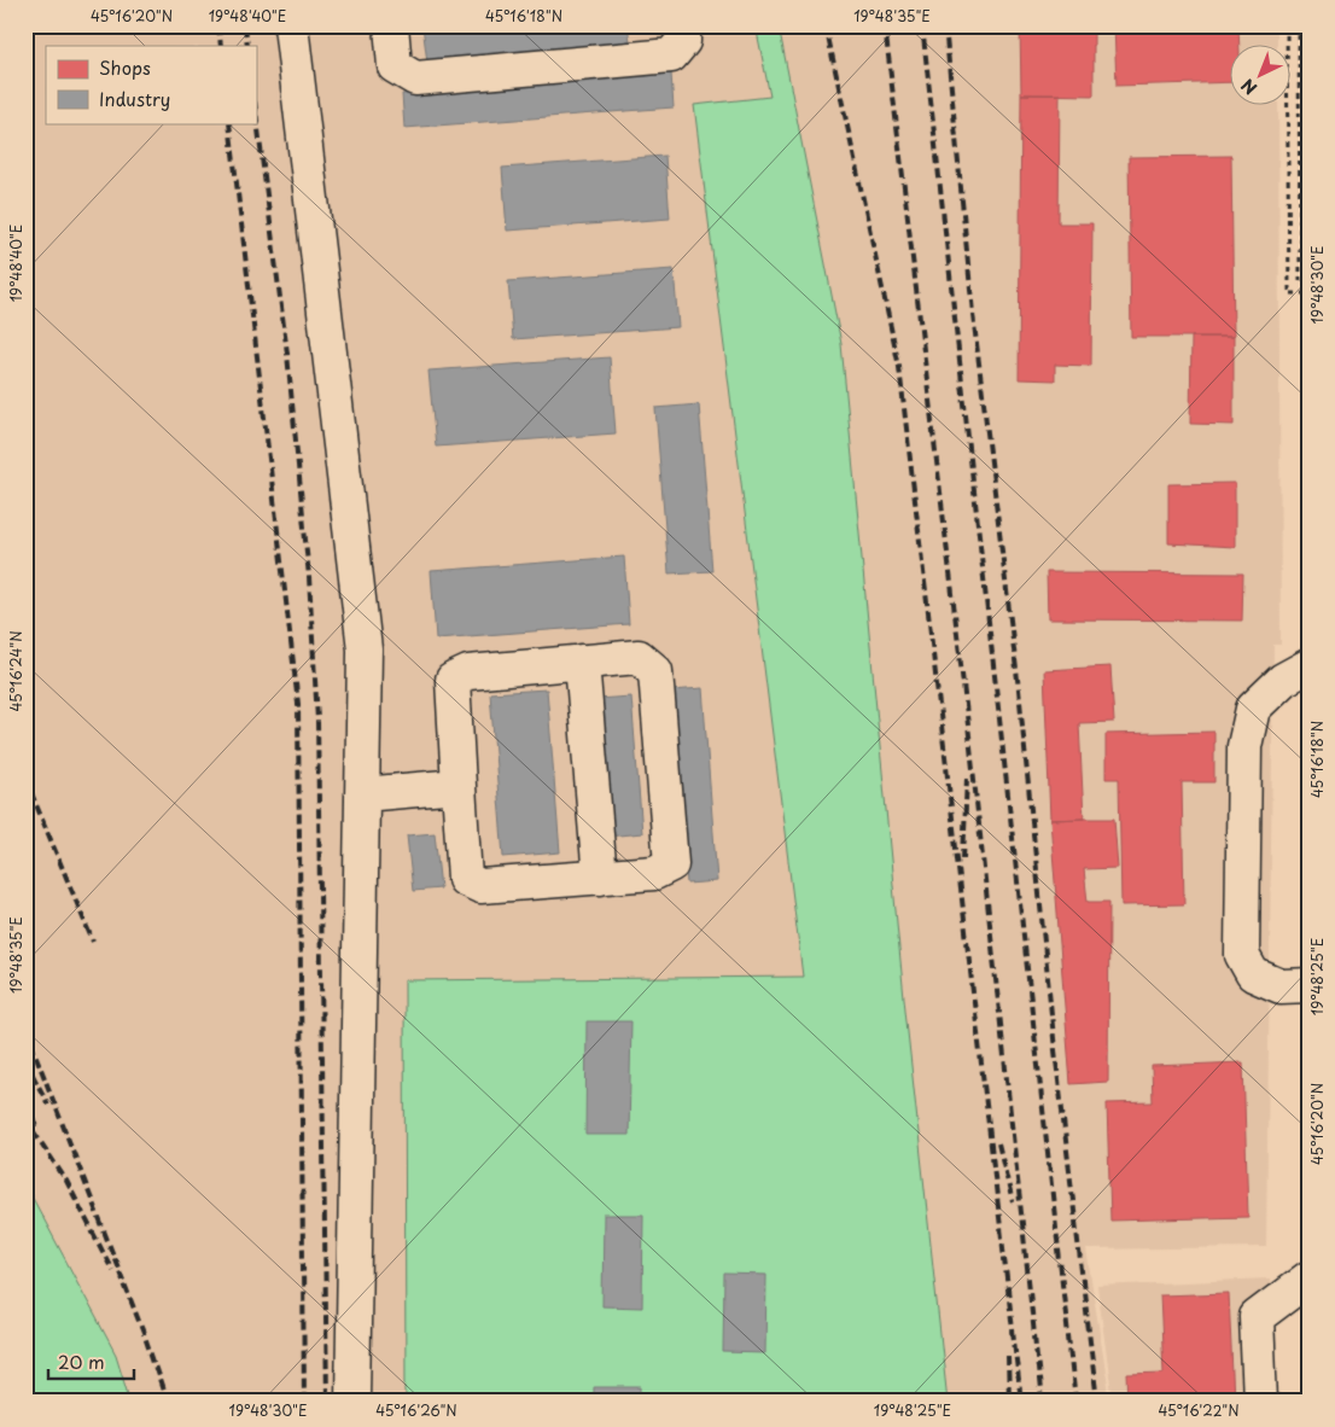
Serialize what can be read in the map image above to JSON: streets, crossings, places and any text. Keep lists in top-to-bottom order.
{
  "legend": ["Shops", "Industry"],
  "scale_bar": "20 m",
  "north": "bottom left",
  "coordinates": [
    "45°16'20\"N",
    "19°48'40\"E",
    "45°16'18\"N",
    "19°48'35\"E",
    "19°48'30\"E",
    "45°16'24\"N",
    "19°48'25\"E",
    "45°16'26\"N",
    "45°16'22\"N"
  ]
}
